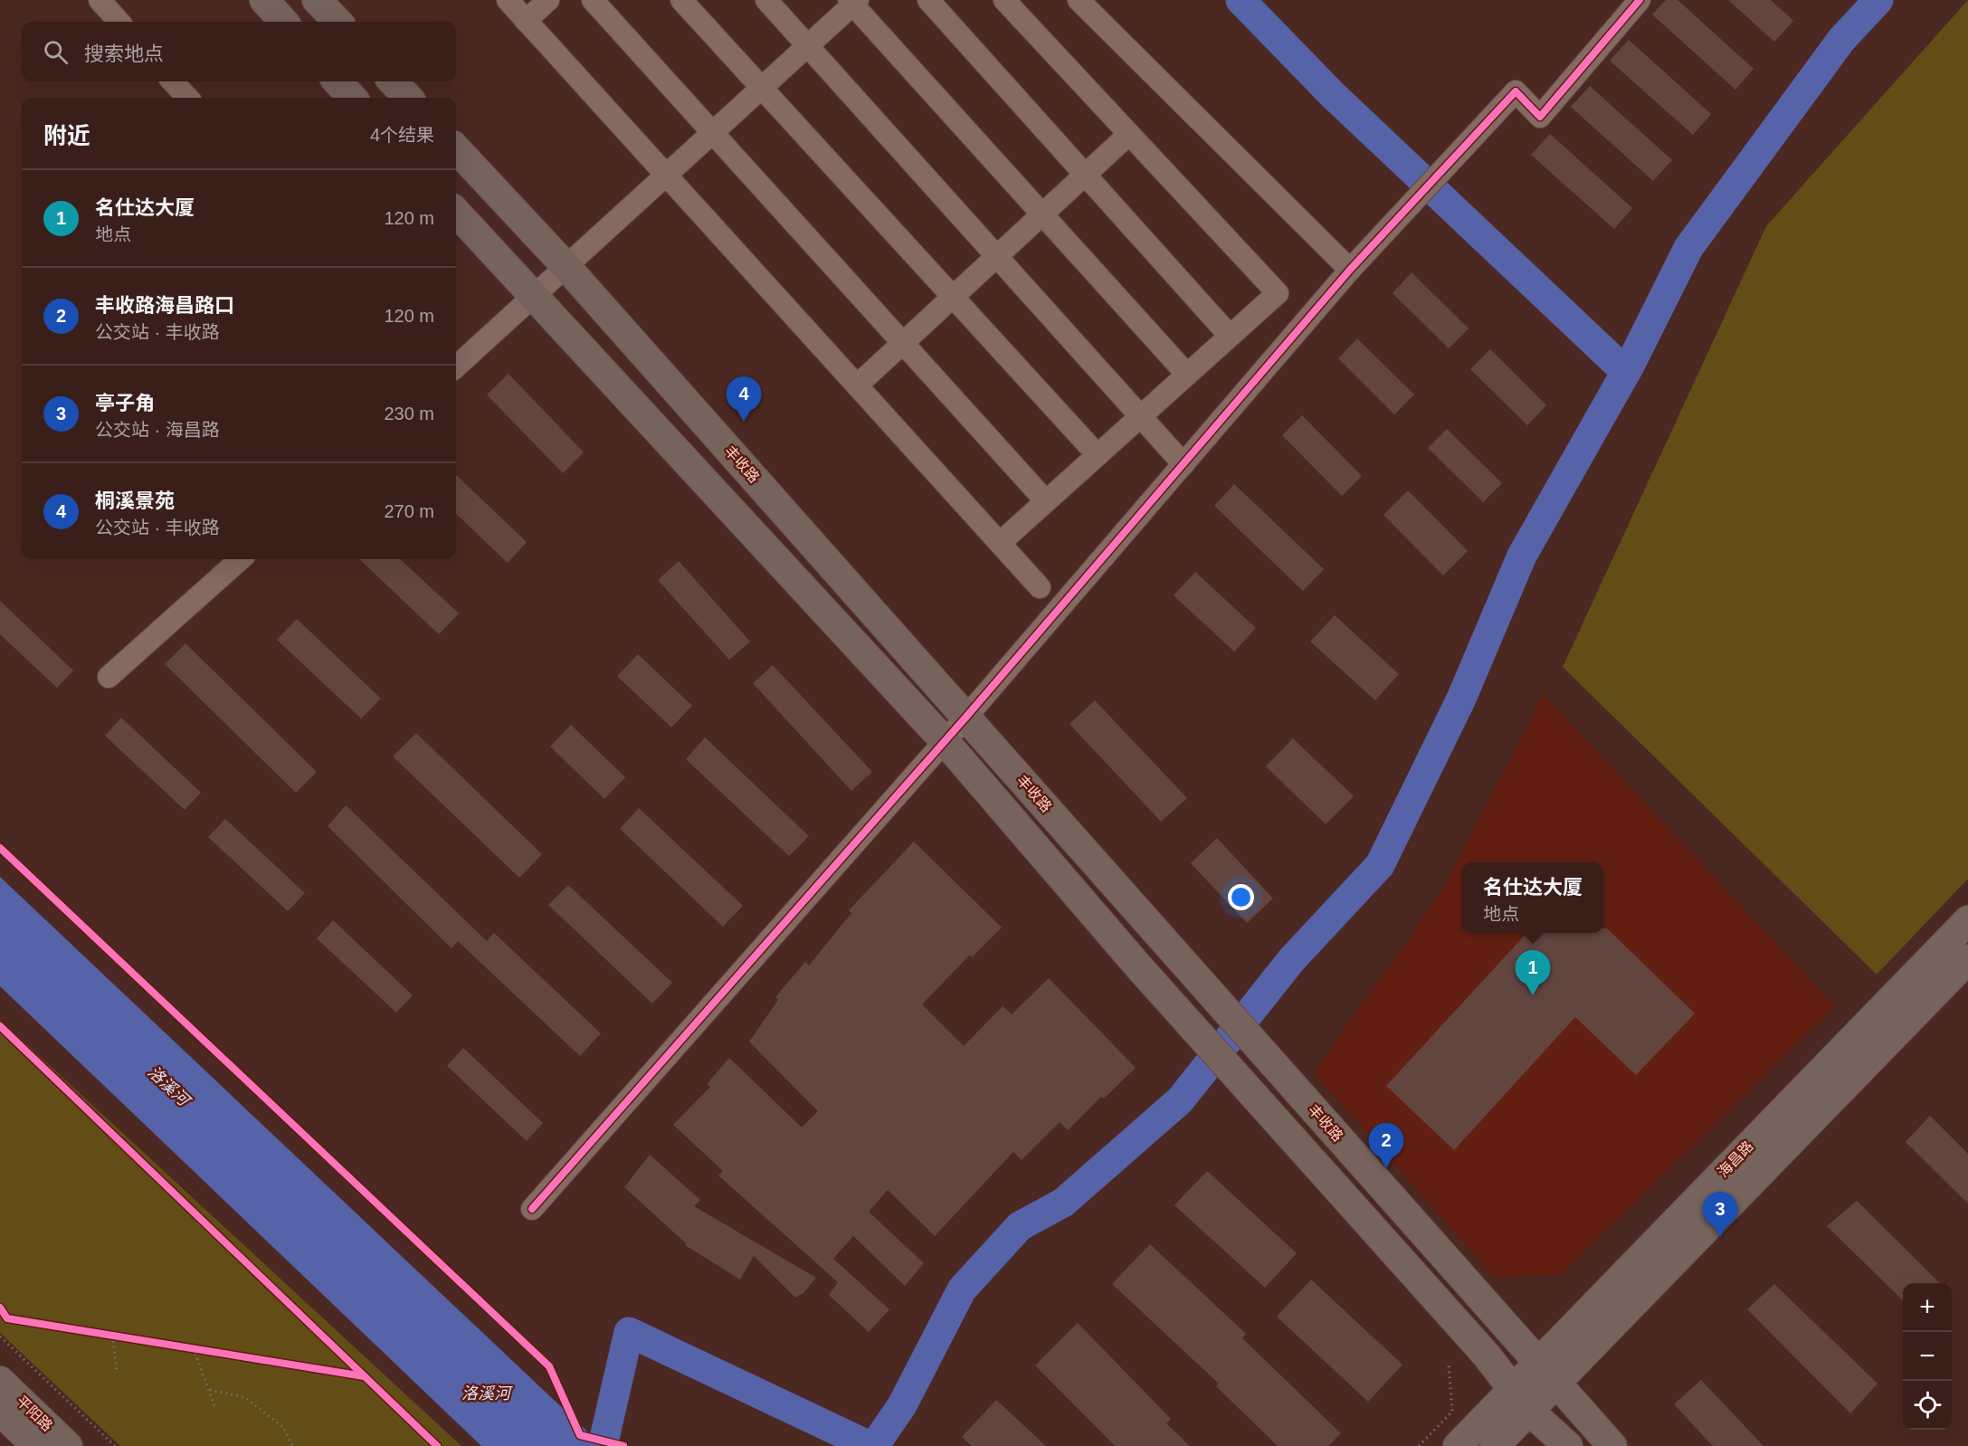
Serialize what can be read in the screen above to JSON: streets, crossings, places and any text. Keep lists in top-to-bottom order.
{
  "streets": {
    "main road": ["丰收路", "海昌路", "平阳路"]
  },
  "crossings": [
    ["丰收路", "海昌路"]
  ],
  "water": ["洛溪河"],
  "page": {
    "search": "搜索地点",
    "heading": ["附近", "4个结果"],
    "list": [
      {
        "mark": "1",
        "name": "名仕达大厦",
        "note": "地点",
        "value": "120 m"
      },
      {
        "mark": "2",
        "name": "丰收路海昌路口",
        "note": "公交站 · 丰收路",
        "value": "120 m"
      },
      {
        "mark": "3",
        "name": "亭子角",
        "note": "公交站 · 海昌路",
        "value": "230 m"
      },
      {
        "mark": "4",
        "name": "桐溪景苑",
        "note": "公交站 · 丰收路",
        "value": "270 m"
      }
    ],
    "pins": [
      "4",
      "1",
      "2",
      "3"
    ],
    "popup": ["名仕达大厦", "地点"],
    "map_buttons": ["+", "−"]
  }
}
